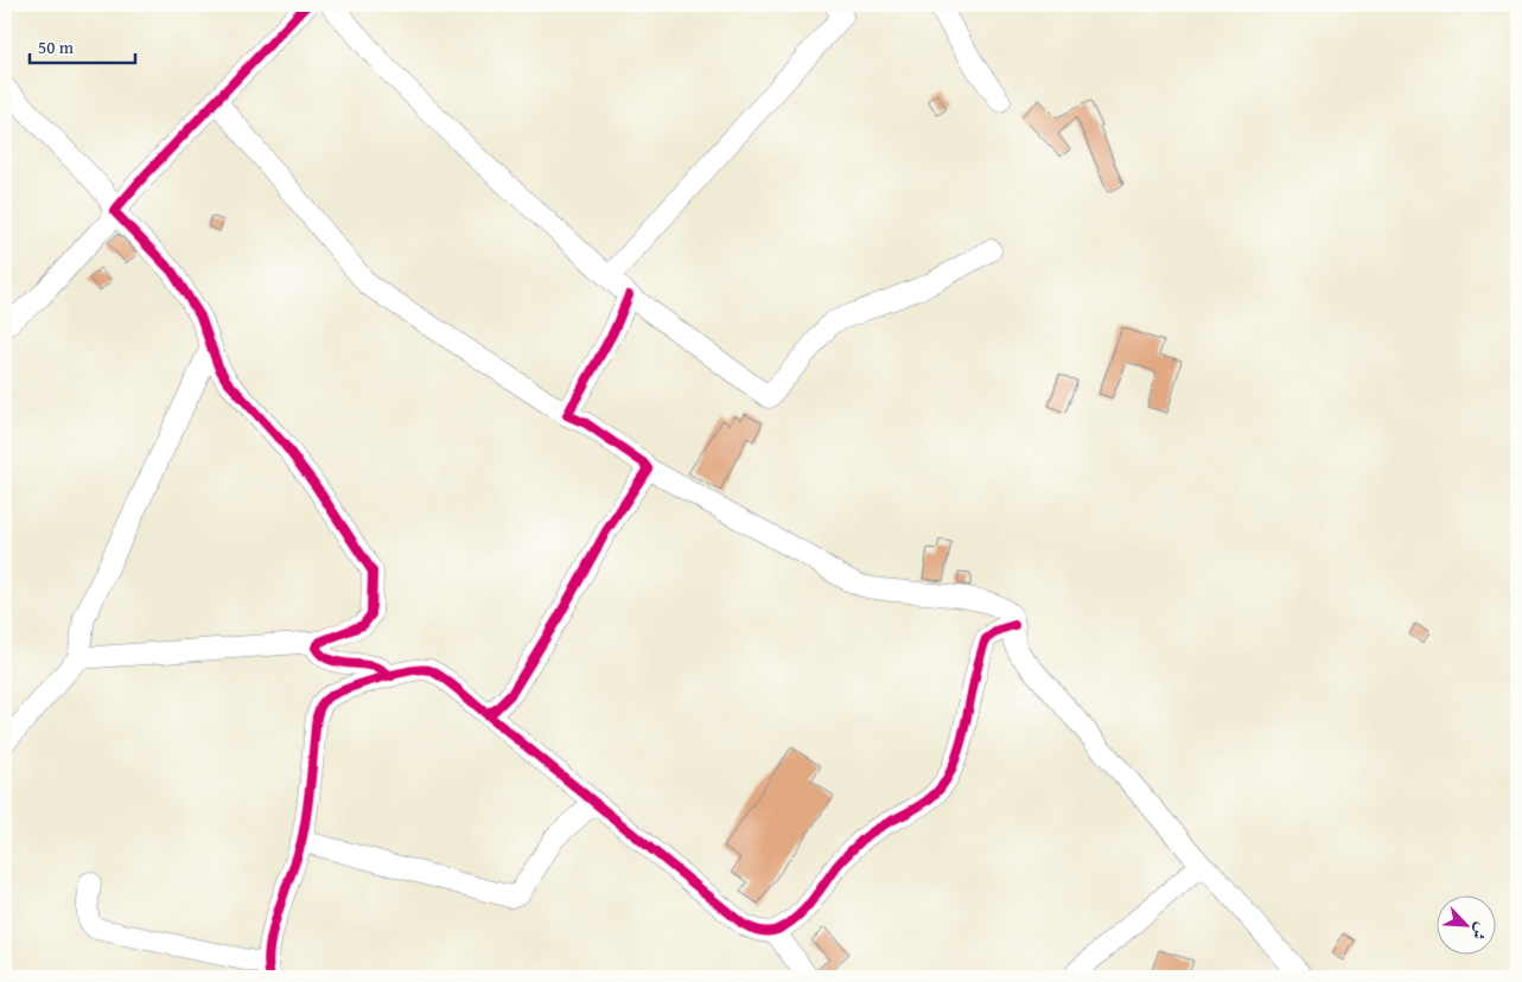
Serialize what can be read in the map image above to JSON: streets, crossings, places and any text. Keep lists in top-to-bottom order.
{
  "scale_bar": "50 m",
  "north": "bottom right"
}
